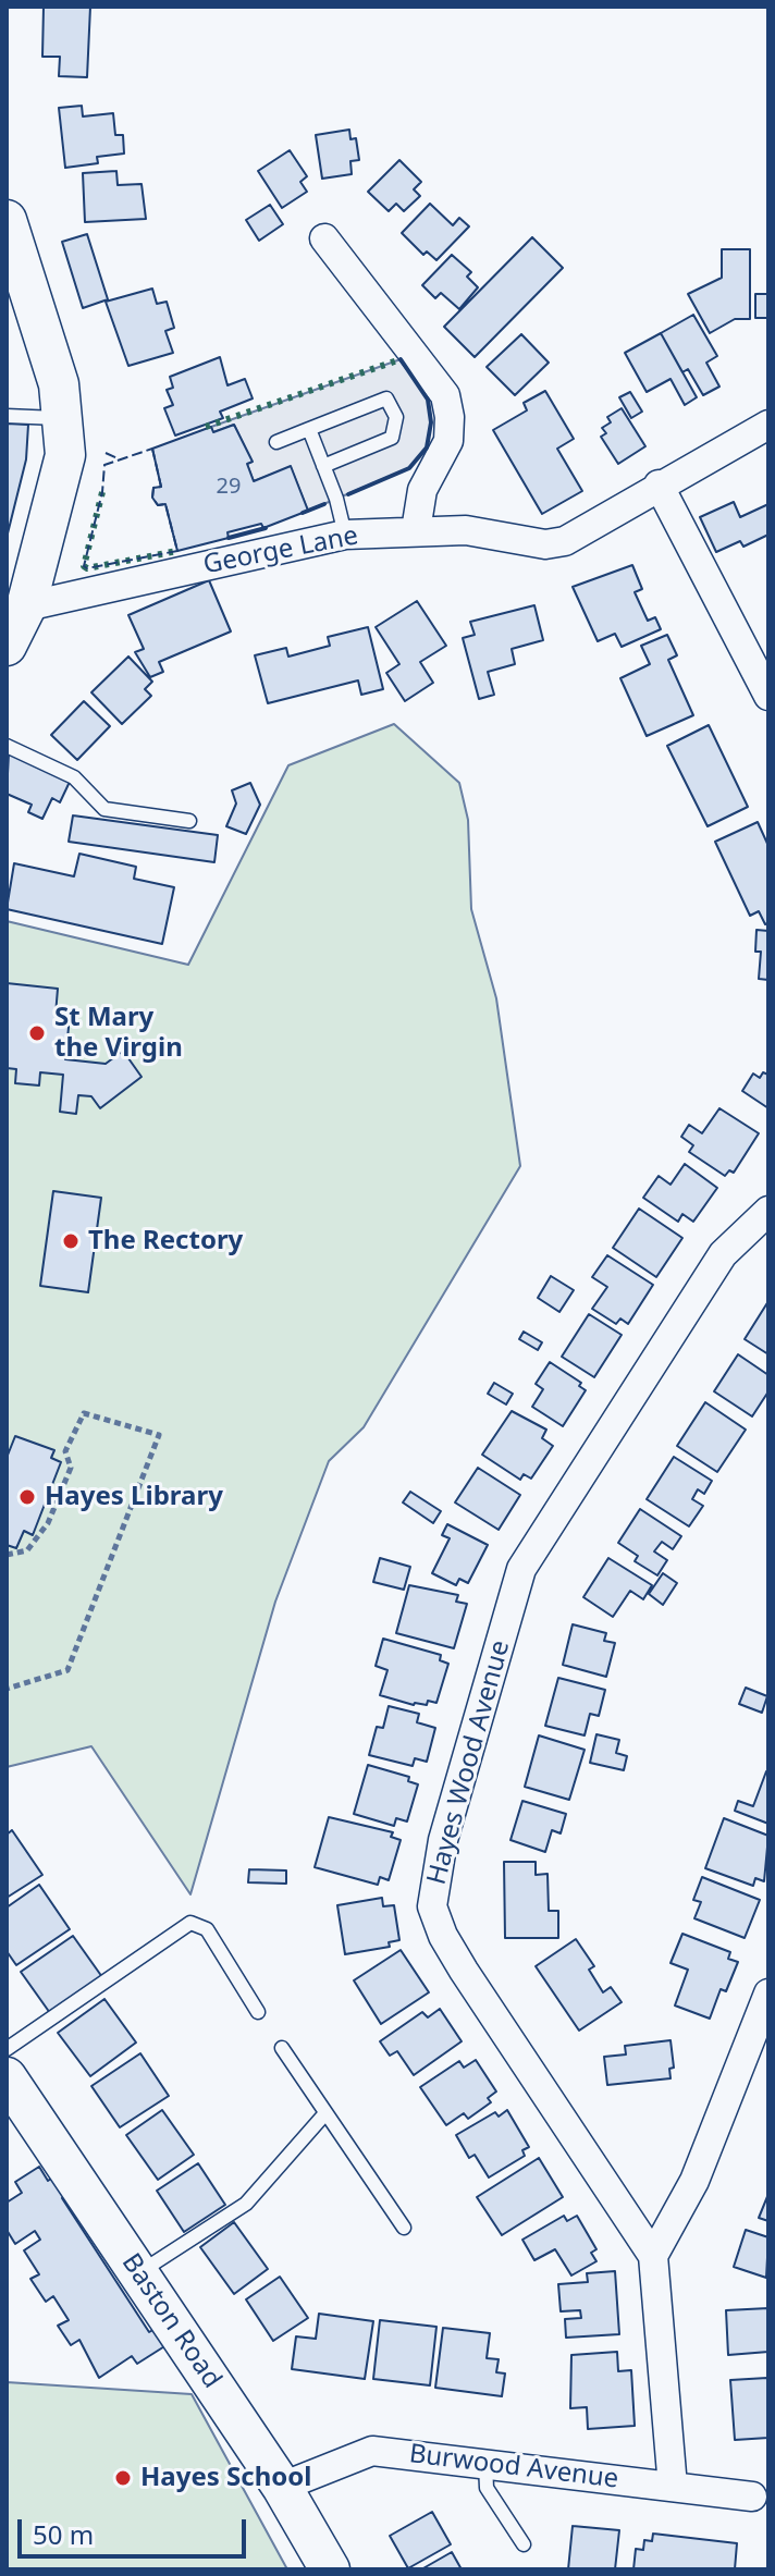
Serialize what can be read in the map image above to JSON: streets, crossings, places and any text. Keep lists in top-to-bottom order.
{
  "streets": {
    "main road": ["Baston Road"],
    "street": ["George Lane", "Hayes Wood Avenue", "Burwood Avenue"]
  },
  "crossings": [
    ["Hayes Wood Avenue", "Burwood Avenue"],
    ["Baston Road", "Burwood Avenue"]
  ],
  "places": [
    "St Mary the Virgin",
    "The Rectory",
    "Hayes Library",
    "Hayes School"
  ],
  "house_numbers": ["29"],
  "scale_bar": "50 m"
}
